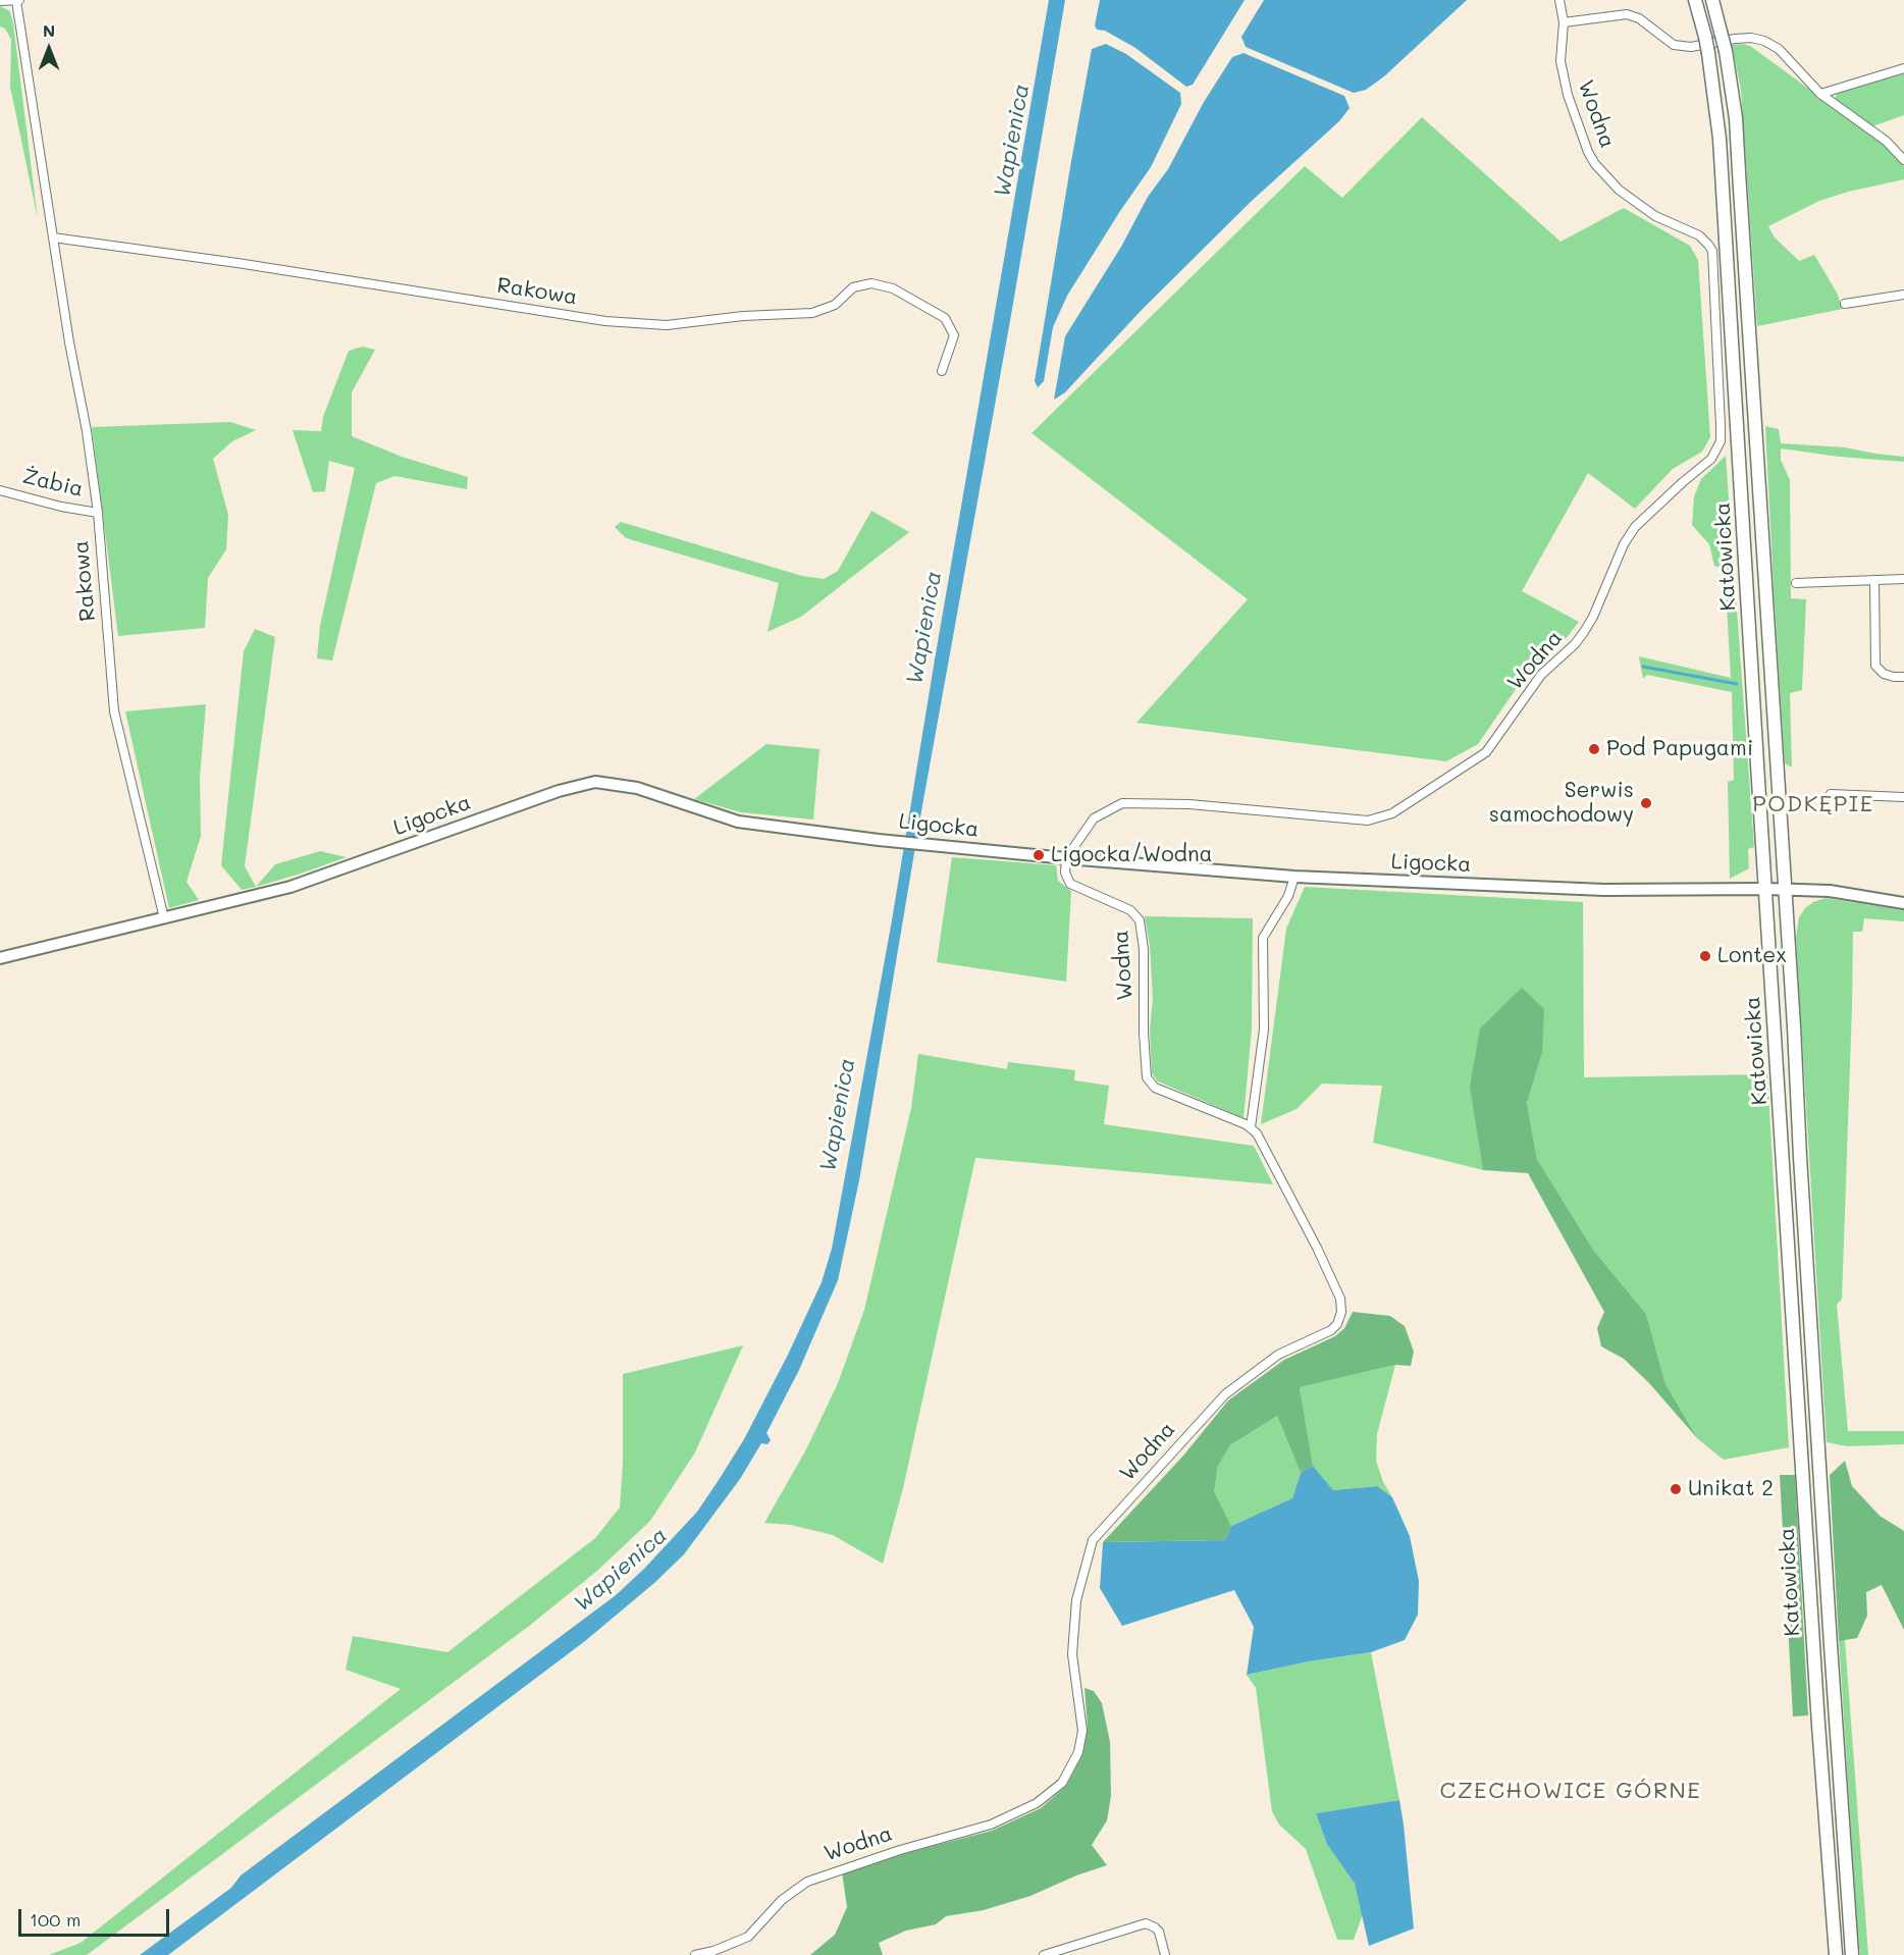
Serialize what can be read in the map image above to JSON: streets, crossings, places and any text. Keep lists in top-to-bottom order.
{
  "streets": {
    "main road": ["Katowicka"],
    "street": [
      "Wodna",
      "Rakowa",
      "Żabia",
      "Ligocka"
    ]
  },
  "crossings": [
    ["Wodna", "Ligocka"],
    ["Rakowa", "Żabia"],
    ["Rakowa", "Ligocka"],
    ["Katowicka", "Ligocka"]
  ],
  "districts": ["PODKĘPIE", "CZECHOWICE GÓRNE"],
  "water": ["Wapienica"],
  "places": [
    "Pod Papugami",
    "Serwis samochodowy",
    "Ligocka/Wodna",
    "Lontex",
    "Unikat 2"
  ],
  "scale_bar": "100 m",
  "north": "top"
}
